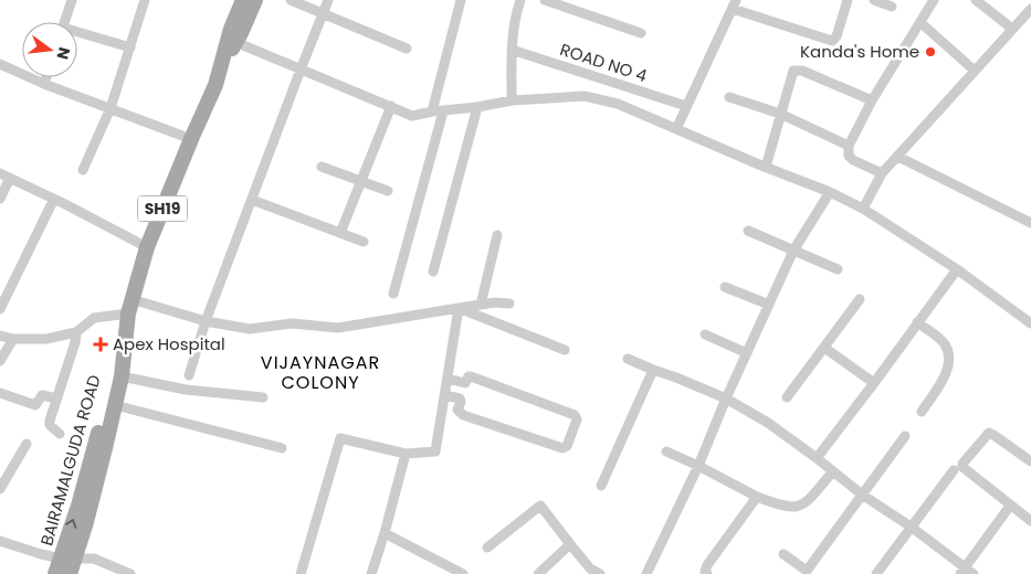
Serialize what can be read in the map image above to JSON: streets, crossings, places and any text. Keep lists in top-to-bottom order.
{
  "streets": {
    "main road": ["SH19", "BAIRAMALGUDA ROAD"],
    "street": ["ROAD NO 4"]
  },
  "districts": ["VIJAYNAGAR COLONY"],
  "places": {
    "other": ["Kanda's Home"],
    "health": ["Apex Hospital"]
  },
  "north": "right"
}
